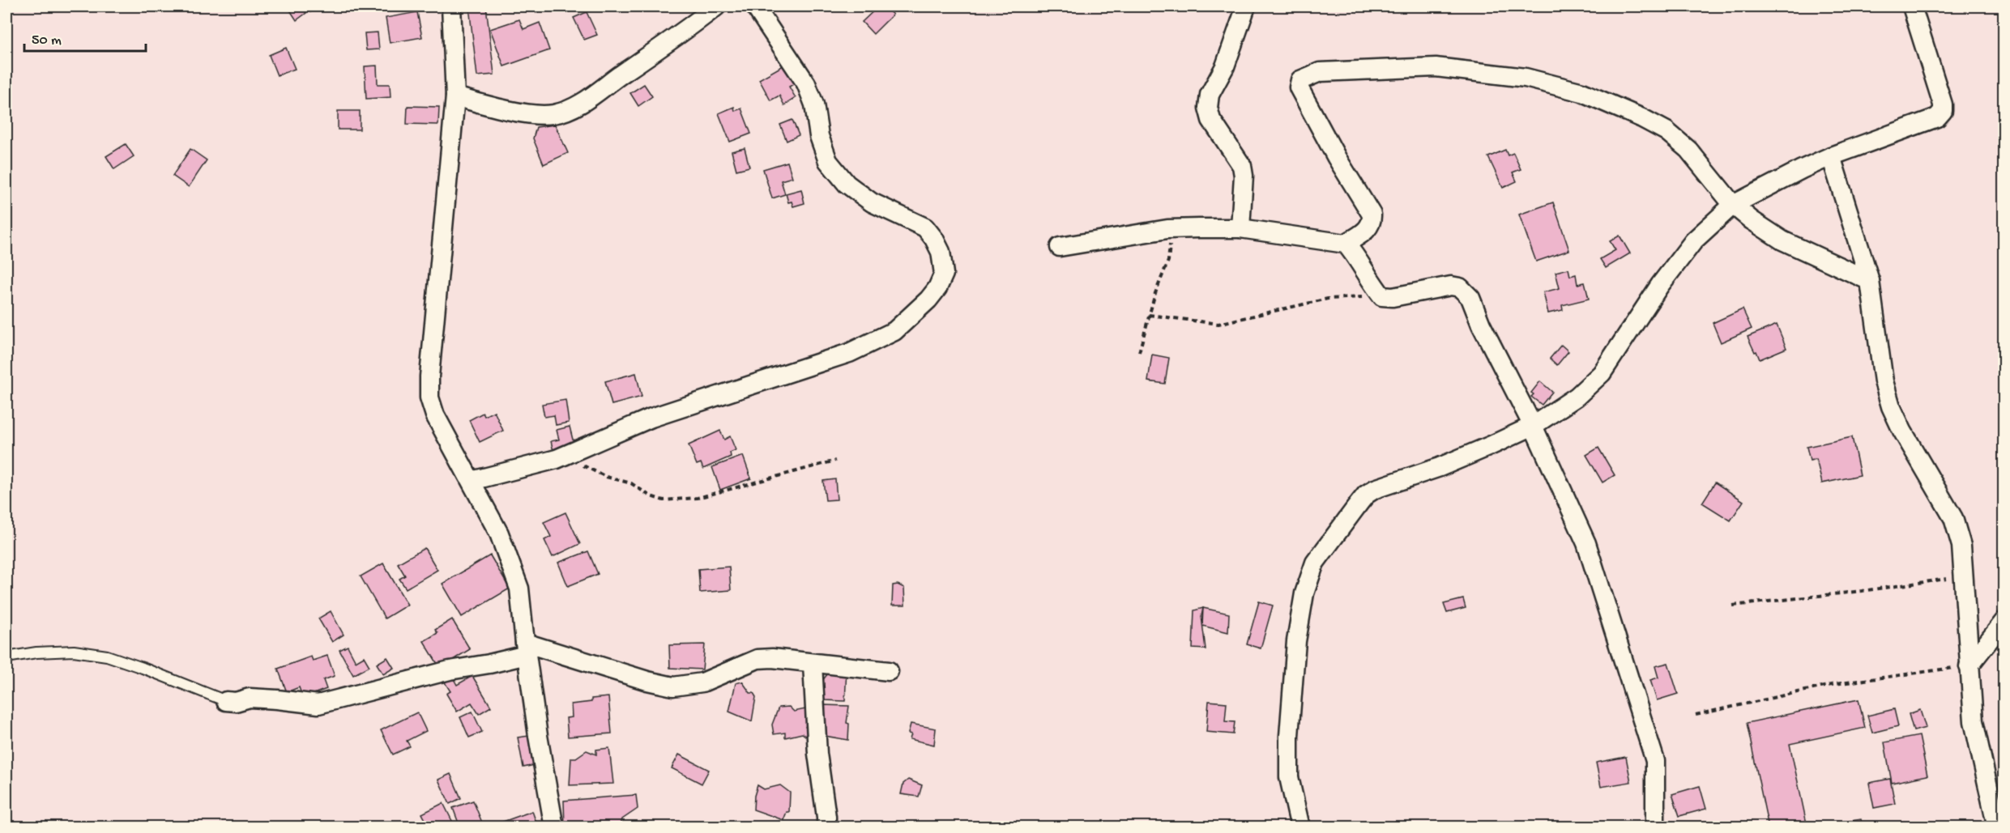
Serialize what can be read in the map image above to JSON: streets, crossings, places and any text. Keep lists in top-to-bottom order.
{
  "scale_bar": "50 m"
}
